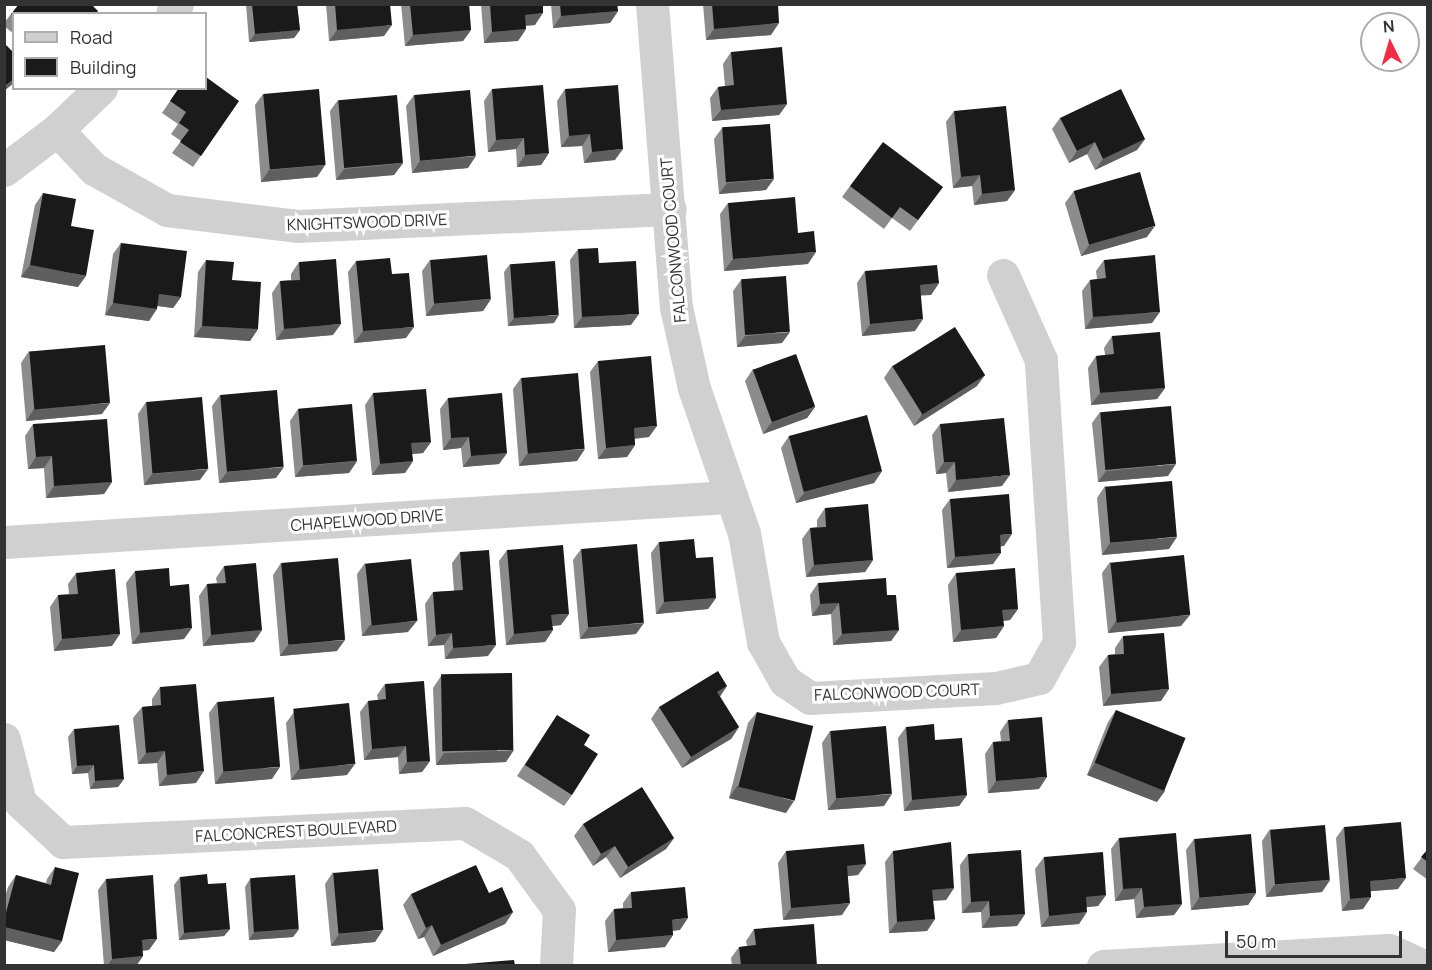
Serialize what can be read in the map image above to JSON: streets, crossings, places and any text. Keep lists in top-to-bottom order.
{
  "streets": {
    "street": [
      "KNIGHTSWOOD DRIVE",
      "FALCONWOOD COURT",
      "CHAPELWOOD DRIVE",
      "FALCONCREST BOULEVARD"
    ]
  },
  "crossings": [
    ["KNIGHTSWOOD DRIVE", "FALCONWOOD COURT"],
    ["FALCONWOOD COURT", "CHAPELWOOD DRIVE"]
  ],
  "legend": ["Road", "Building"],
  "scale_bar": "50 m",
  "north": "top"
}
